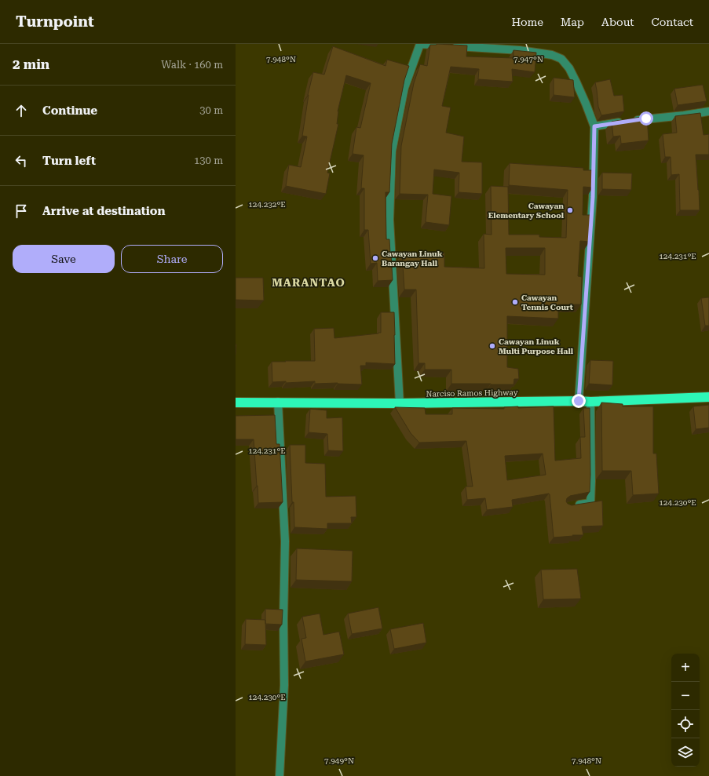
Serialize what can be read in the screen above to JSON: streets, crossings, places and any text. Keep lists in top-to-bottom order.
{
  "streets": {
    "highway": ["Narciso Ramos Highway"]
  },
  "districts": ["MARANTAO"],
  "places": [
    "Cawayan Elementary School",
    "Cawayan Linuk Barangay Hall",
    "Cawayan Tennis Court",
    "Cawayan Linuk Multi Purpose Hall"
  ],
  "page": {
    "header": "Turnpoint",
    "nav": [
      "Home",
      "Map",
      "About",
      "Contact"
    ],
    "heading": ["2 min", "Walk · 160 m"],
    "list": [
      ["Continue", "30 m"],
      ["Turn left", "130 m"],
      "Arrive at destination"
    ],
    "buttons": ["Save", "Share"],
    "map_buttons": ["+", "−"]
  },
  "coordinates": [
    "7.948°N",
    "7.947°N",
    "124.232°E",
    "124.231°E",
    "124.230°E",
    "7.949°N"
  ]
}
